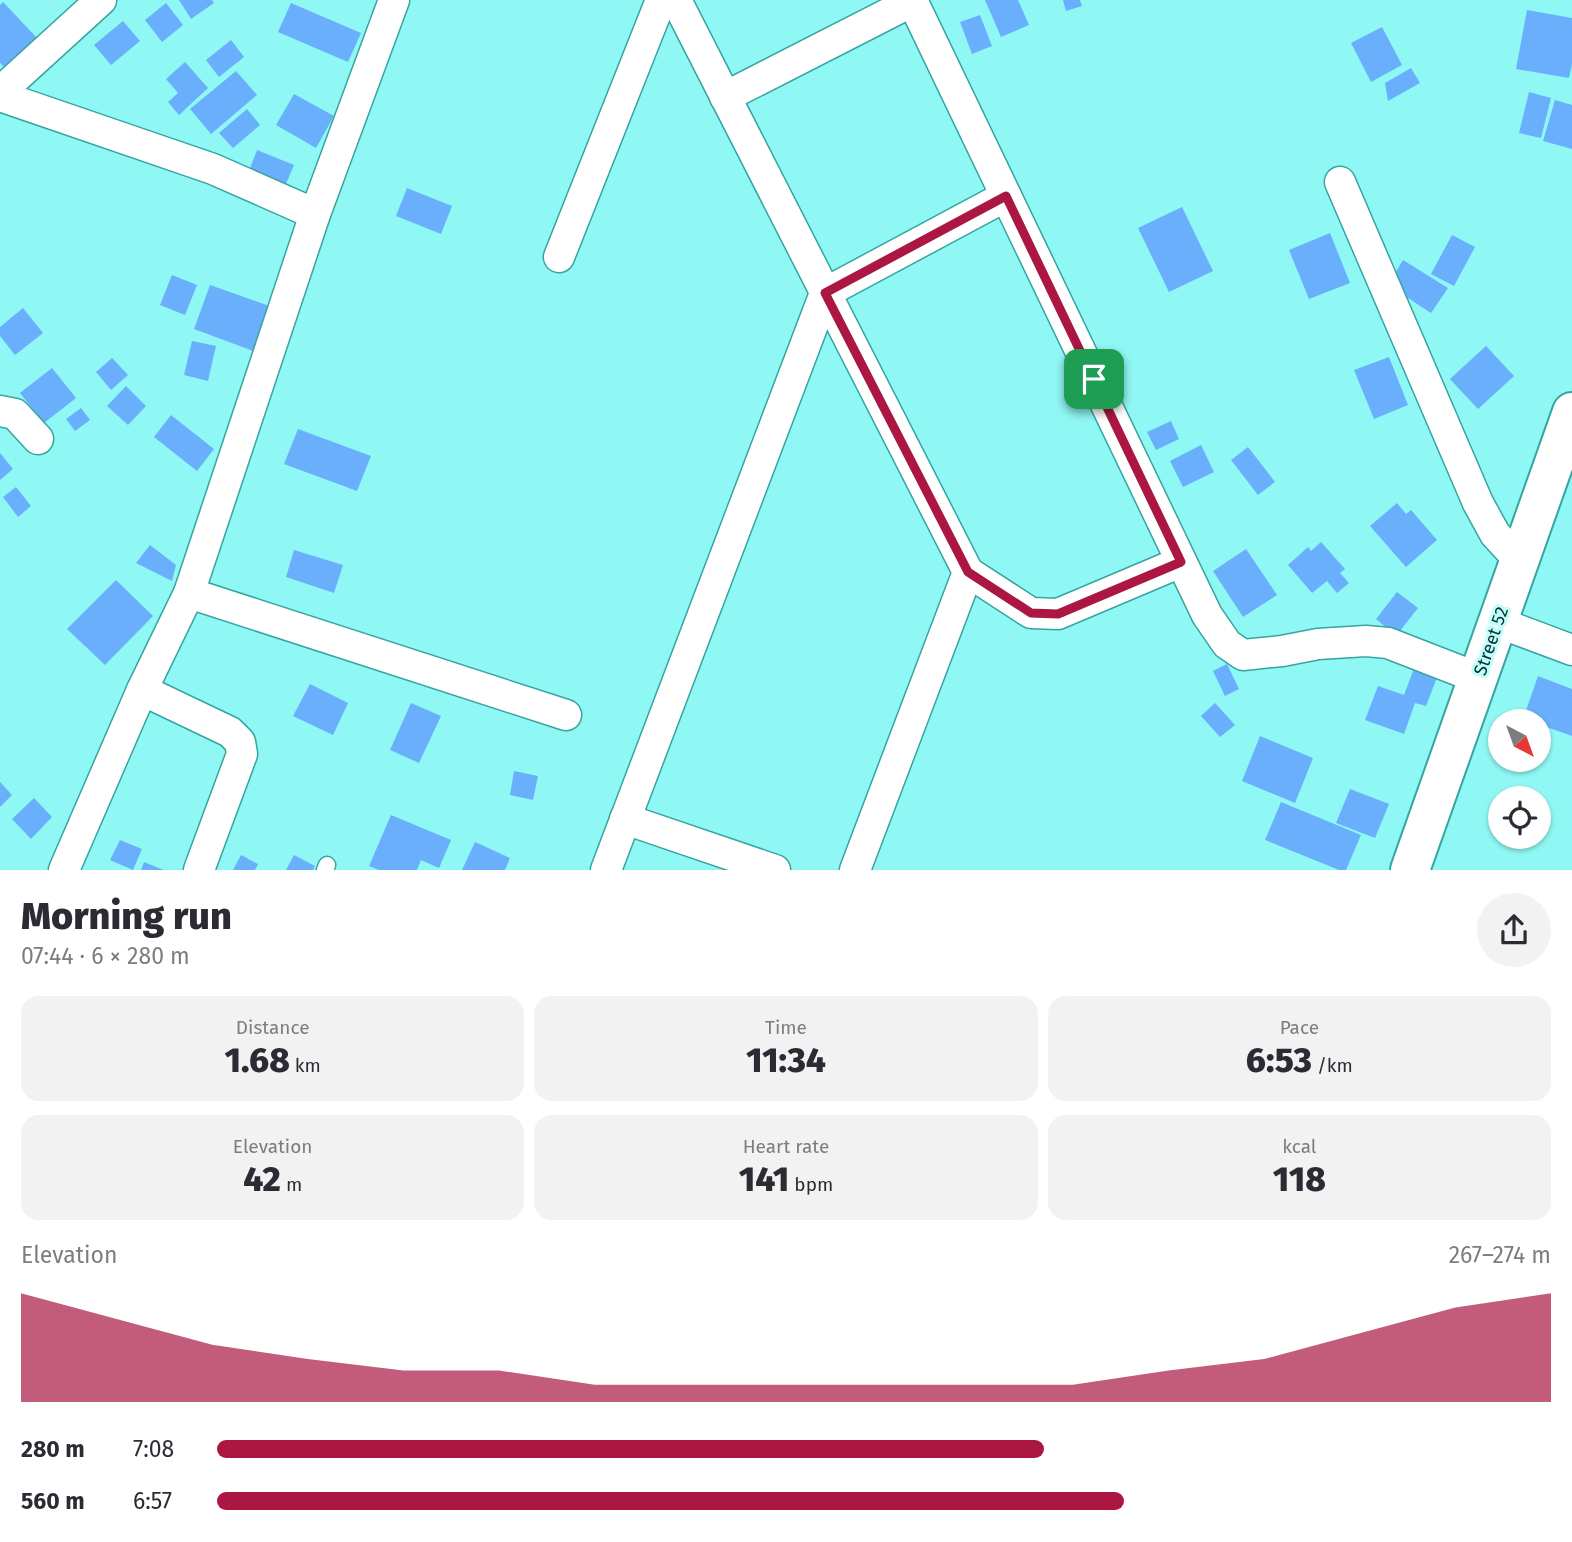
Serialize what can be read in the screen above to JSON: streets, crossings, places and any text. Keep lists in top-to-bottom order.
{
  "streets": {
    "street": ["Street 52"]
  },
  "north": "bottom right",
  "page": {
    "heading": ["Morning run", "07:44 · 6 × 280 m"],
    "stats": [
      ["Distance", "1.68 km"],
      ["Time", "11:34"],
      ["Pace", "6:53 /km"],
      ["Elevation", "42 m"],
      ["Heart rate", "141 bpm"],
      ["kcal", "118"]
    ],
    "chart": ["Elevation", "267–274 m"],
    "list": [
      {
        "name": "280 m",
        "note": "7:08"
      },
      {
        "name": "560 m",
        "note": "6:57"
      }
    ]
  }
}
